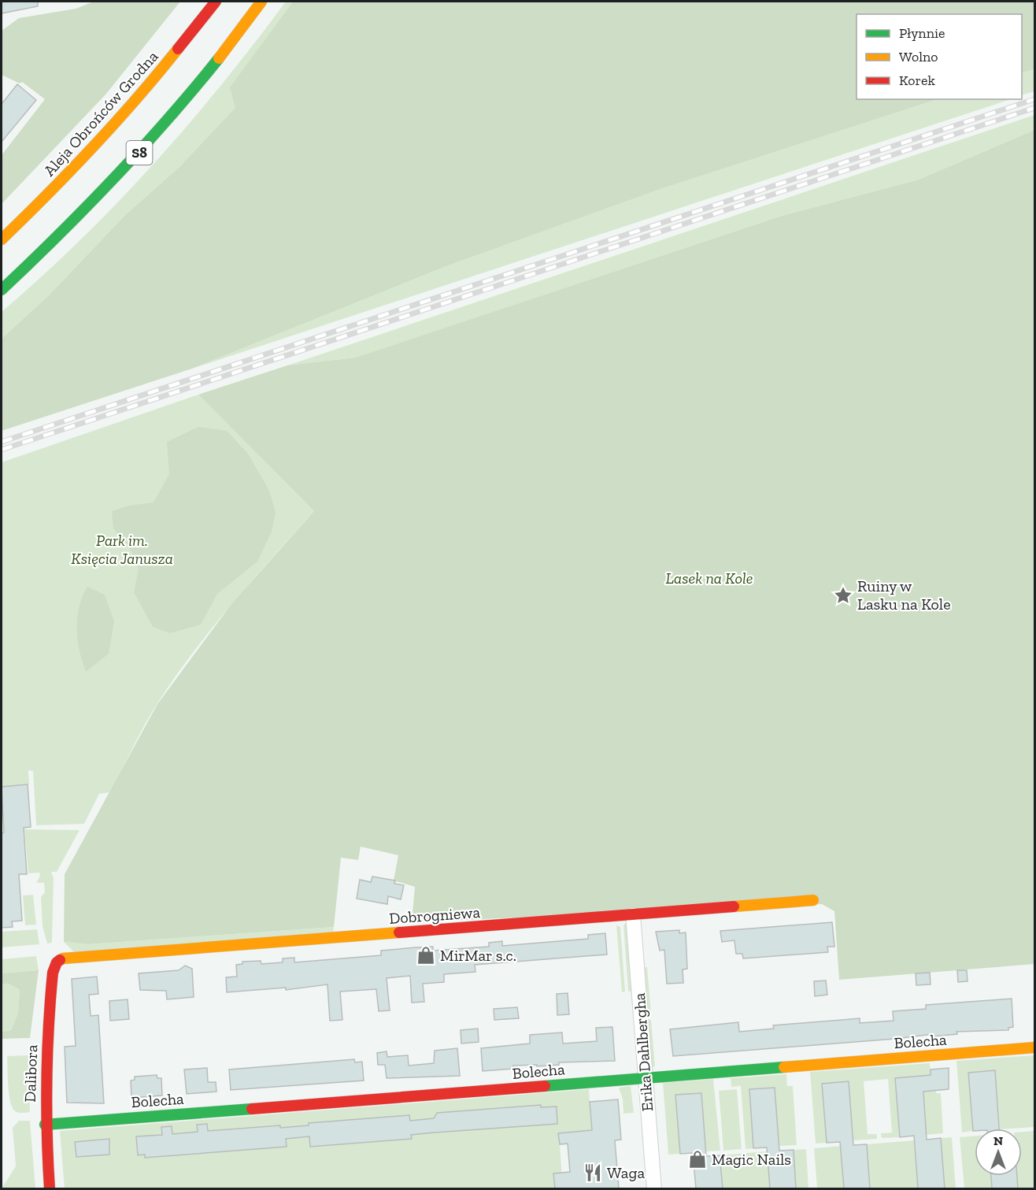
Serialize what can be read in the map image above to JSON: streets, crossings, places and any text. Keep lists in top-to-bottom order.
{
  "streets": {
    "main road": [
      "Aleja Obrońców Grodna",
      "S8",
      "Dobrogniewa",
      "Bolecha",
      "Dalibora"
    ],
    "street": ["Erika Dahlbergha"]
  },
  "crossings": [
    ["Dobrogniewa", "Erika Dahlbergha"],
    ["Dobrogniewa", "Dalibora"],
    ["Bolecha", "Erika Dahlbergha"],
    ["Bolecha", "Dalibora"]
  ],
  "parks": ["Park im. Księcia Janusza", "Lasek na Kole"],
  "places": {
    "place": ["Ruiny w Lasku na Kole"],
    "shop": ["MirMar s.c.", "Magic Nails"],
    "restaurant": ["Waga"]
  },
  "legend": ["Płynnie", "Wolno", "Korek"],
  "north": "top"
}
